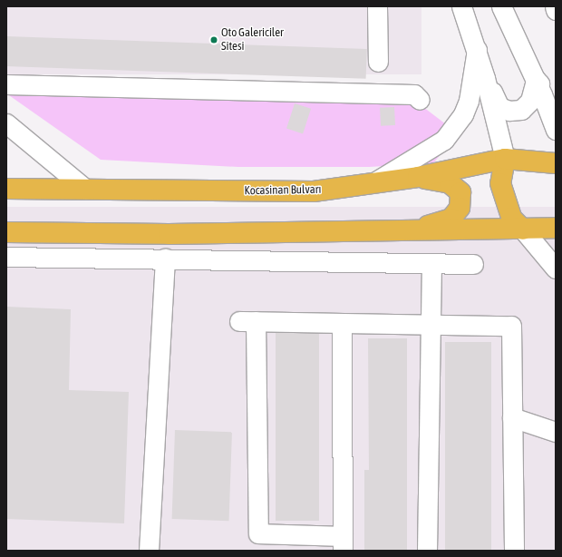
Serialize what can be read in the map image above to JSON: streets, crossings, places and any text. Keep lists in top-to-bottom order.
{
  "streets": {
    "highway": ["Kocasinan Bulvarı"]
  },
  "places": ["Oto Galericiler Sitesi"]
}
